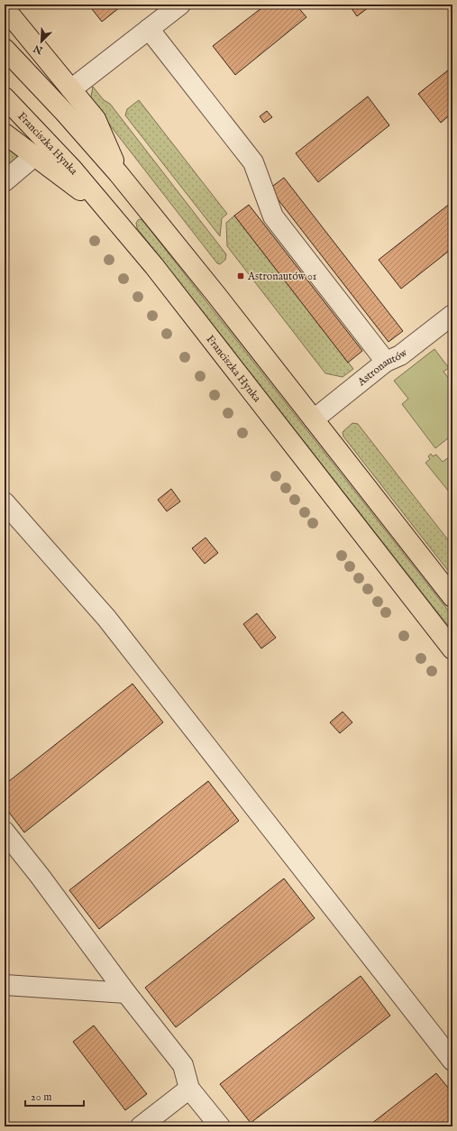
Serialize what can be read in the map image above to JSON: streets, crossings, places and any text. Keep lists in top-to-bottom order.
{
  "streets": {
    "main road": ["Franciszka Hynka"],
    "street": ["Astronautów"]
  },
  "places": {
    "transit": ["Astronautów 01"]
  },
  "scale_bar": "20 m",
  "north": "bottom left"
}
